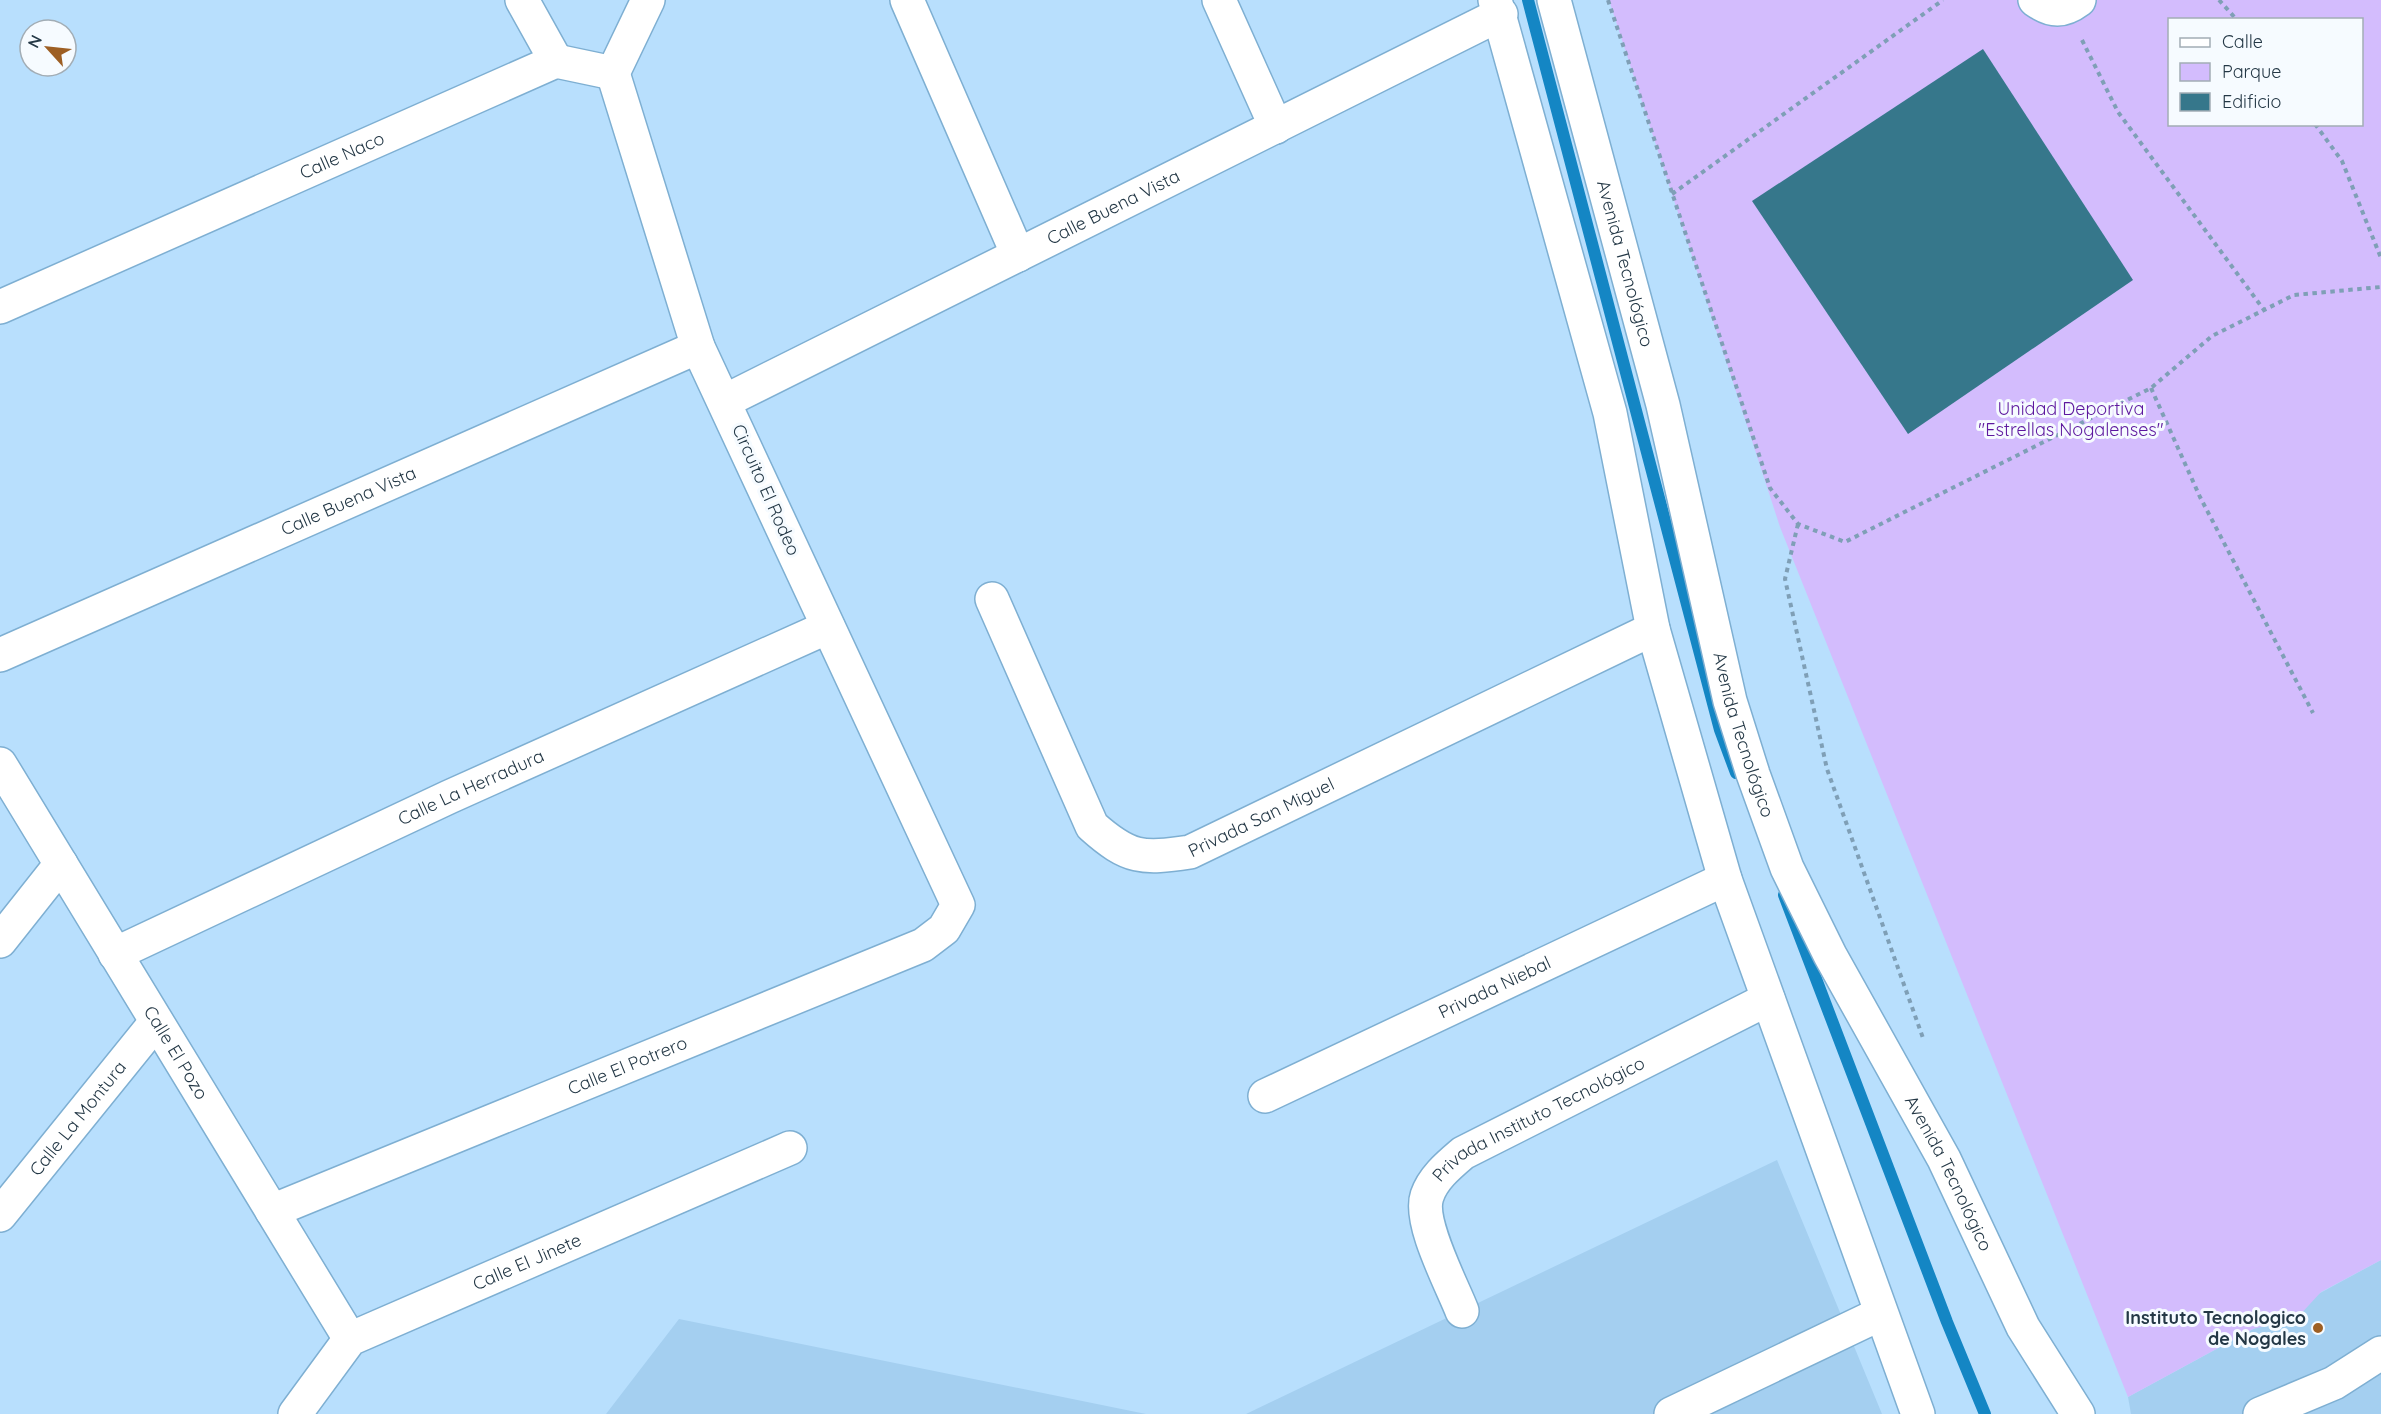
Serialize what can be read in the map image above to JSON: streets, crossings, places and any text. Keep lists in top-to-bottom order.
{
  "streets": {
    "street": [
      "Calle Naco",
      "Calle Buena Vista",
      "Avenida Tecnológico",
      "Circuito El Rodeo",
      "Calle La Herradura",
      "Privada San Miguel",
      "Privada Niebal",
      "Calle El Pozo",
      "Calle El Potrero",
      "Calle La Montura",
      "Privada Instituto Tecnológico",
      "Calle El Jinete"
    ]
  },
  "crossings": [
    ["Calle Buena Vista", "Circuito El Rodeo"],
    ["Circuito El Rodeo", "Calle La Herradura"],
    ["Circuito El Rodeo", "Calle El Potrero"],
    ["Calle La Herradura", "Calle El Pozo"],
    ["Calle El Pozo", "Calle El Potrero"],
    ["Calle El Pozo", "Calle La Montura"],
    ["Calle El Pozo", "Calle El Jinete"]
  ],
  "parks": ["Unidad Deportiva \"Estrellas Nogalenses\""],
  "places": ["Instituto Tecnologico de Nogales"],
  "legend": ["Calle", "Parque", "Edificio"],
  "north": "top left"
}
